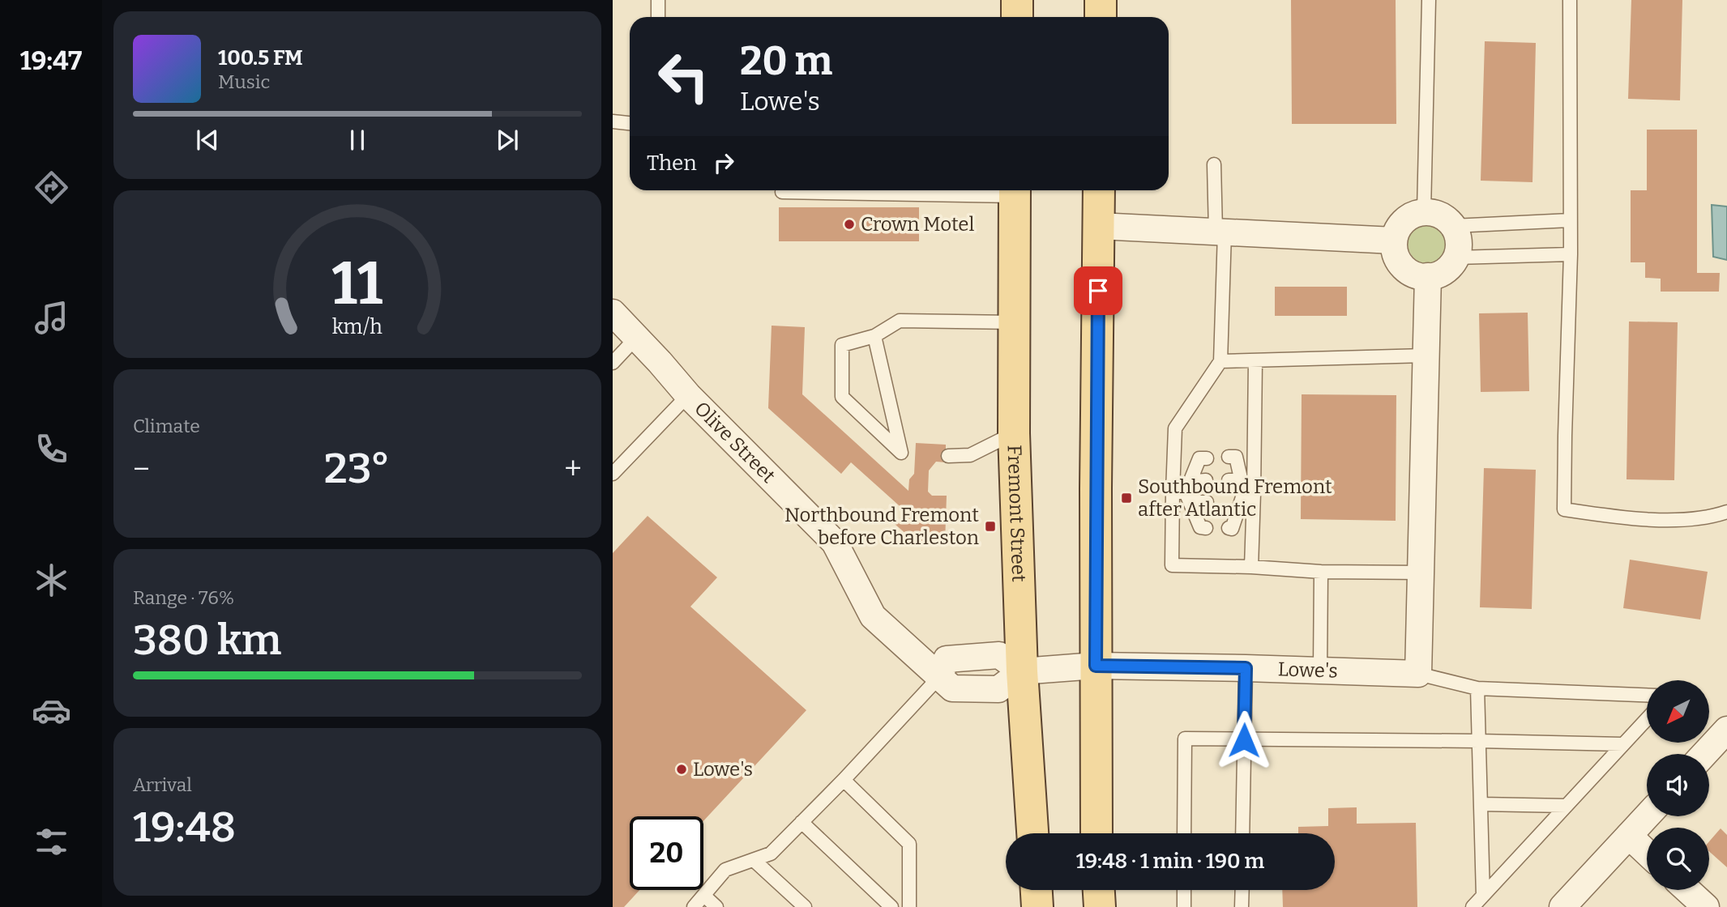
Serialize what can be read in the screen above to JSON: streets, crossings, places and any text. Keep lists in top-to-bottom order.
{
  "streets": {
    "main road": ["Fremont Street"],
    "street": ["Olive Street", "Lowe's"]
  },
  "crossings": [
    ["Olive Street", "Fremont Street"]
  ],
  "places": {
    "other": ["Crown Motel", "Lowe's"],
    "transit": ["Southbound Fremont after Atlantic", "Northbound Fremont before Charleston"]
  },
  "north": "bottom left",
  "page": {
    "tabs": "19:47",
    "turn": ["20 m", "Lowe's"],
    "song": ["100.5 FM", "Music"],
    "then": "Then",
    "tile": [
      "Climate",
      ["Range · 76%", "380 km"],
      ["Arrival", "19:48"]
    ],
    "heat": ["−", "23°", "+"],
    "limit": "20",
    "trip": "19:48 · 1 min · 190 m",
    "gauge": ["11", "km/h"]
  }
}
